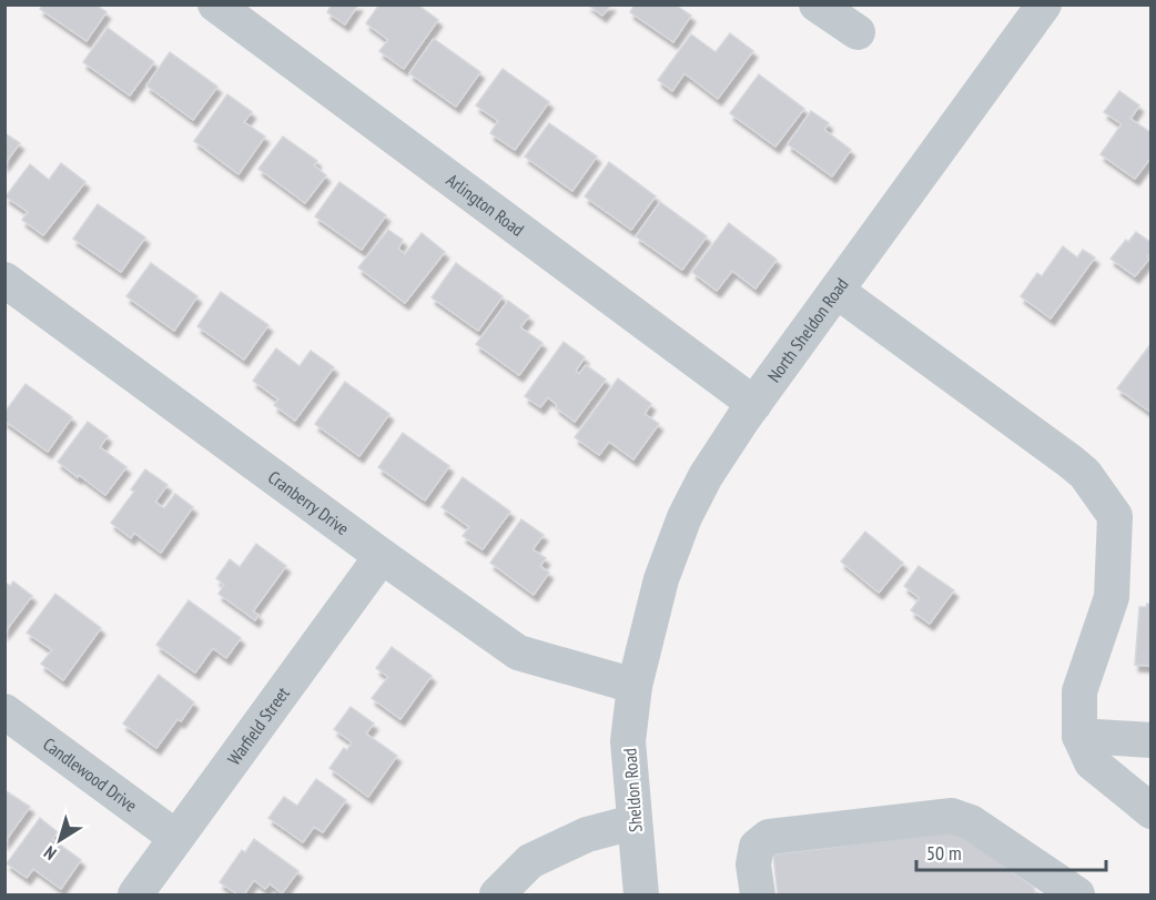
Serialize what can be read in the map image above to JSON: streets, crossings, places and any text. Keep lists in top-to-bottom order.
{
  "streets": {
    "street": [
      "Arlington Road",
      "North Sheldon Road",
      "Cranberry Drive",
      "Warfield Street",
      "Candlewood Drive",
      "Sheldon Road"
    ]
  },
  "crossings": [
    ["Arlington Road", "North Sheldon Road"],
    ["North Sheldon Road", "Cranberry Drive"],
    ["North Sheldon Road", "Sheldon Road"],
    ["Cranberry Drive", "Warfield Street"],
    ["Cranberry Drive", "Sheldon Road"],
    ["Warfield Street", "Candlewood Drive"]
  ],
  "scale_bar": "50 m",
  "north": "bottom left"
}
